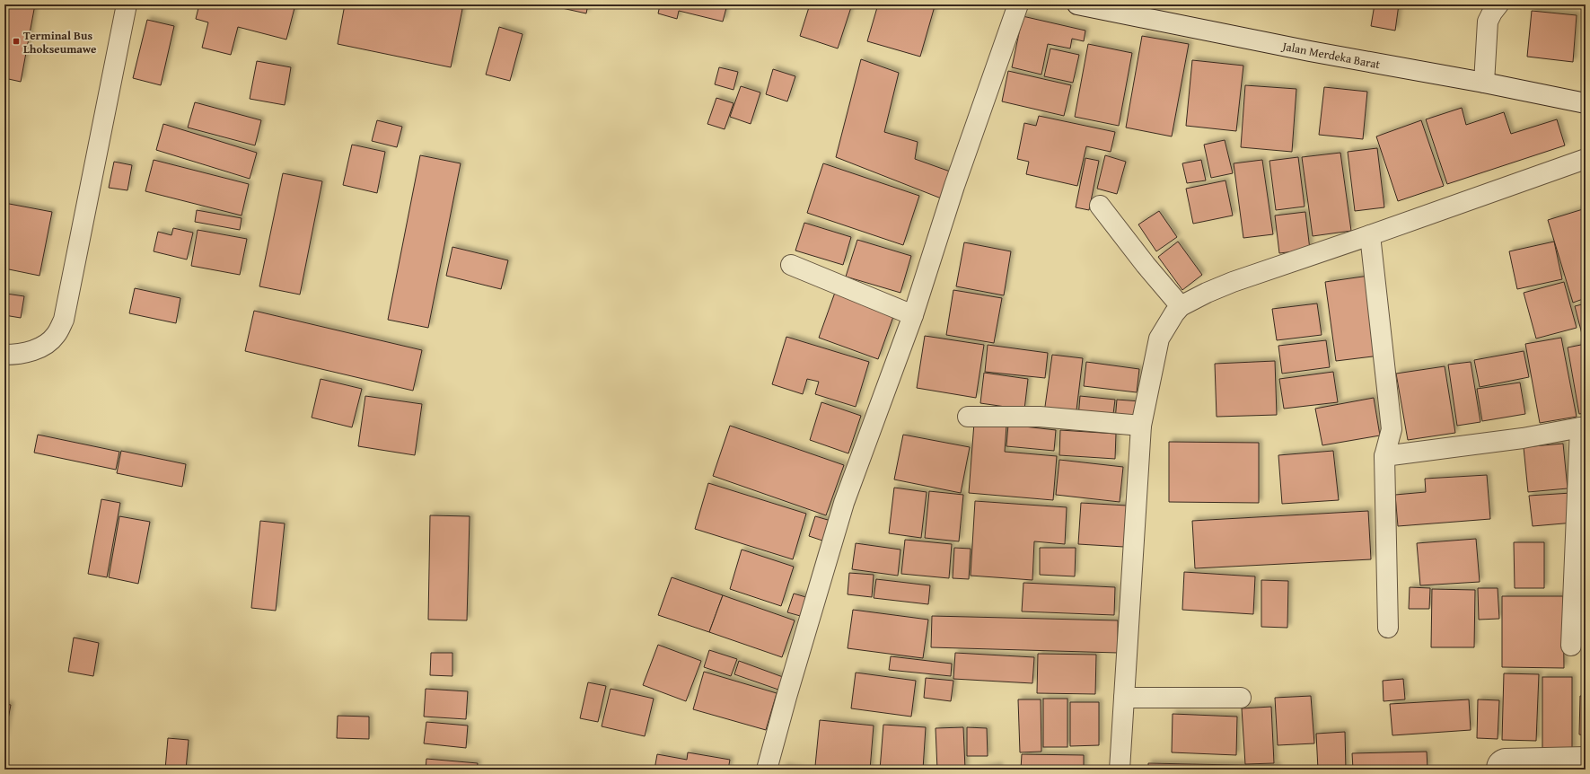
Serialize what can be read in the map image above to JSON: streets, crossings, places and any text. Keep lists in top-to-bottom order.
{
  "streets": {
    "street": ["Jalan Merdeka Barat"]
  },
  "places": {
    "transit": ["Terminal Bus Lhokseumawe"]
  }
}
